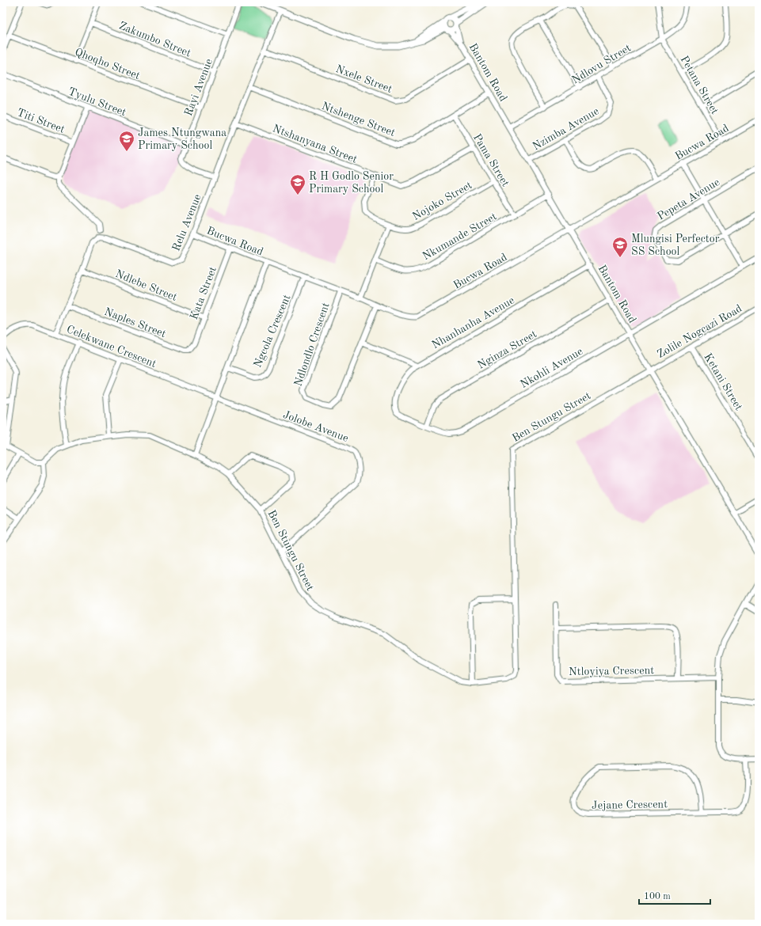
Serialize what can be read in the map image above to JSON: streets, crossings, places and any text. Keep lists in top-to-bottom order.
{
  "streets": {
    "street": [
      "Zakumbo Street",
      "Qhoqho Street",
      "Ndlovu Street",
      "Bantom Road",
      "Nxele Street",
      "Petana Street",
      "Rayi Avenue",
      "Tyulu Street",
      "Ntshenge Street",
      "Titi Street",
      "Nzimba Avenue",
      "Bucwa Road",
      "Ntshanyana Street",
      "Pama Street",
      "Pepeta Avenue",
      "Nojoko Street",
      "Relu Avenue",
      "Nkumande Street",
      "Ndlebe Street",
      "Kata Street",
      "Naples Street",
      "Nhanhanha Avenue",
      "Ngcola Crescent",
      "Zolile Nogcazi Road",
      "Ndlondlo Crescent",
      "Celekwane Crescent",
      "Nginza Street",
      "Nkohli Avenue",
      "Ketani Street",
      "Ben Stungu Street",
      "Jolobe Avenue",
      "Ntloyiya Crescent",
      "Jejane Crescent"
    ]
  },
  "crossings": [
    ["Zakumbo Street", "Rayi Avenue"],
    ["Qhoqho Street", "Rayi Avenue"],
    ["Ndlovu Street", "Bantom Road"],
    ["Ndlovu Street", "Petana Street"],
    ["Ndlovu Street", "Nzimba Avenue"],
    ["Bantom Road", "Nxele Street"],
    ["Bantom Road", "Ntshenge Street"],
    ["Bantom Road", "Nzimba Avenue"],
    ["Bantom Road", "Bucwa Road"],
    ["Bantom Road", "Nkumande Street"],
    ["Bantom Road", "Nhanhanha Avenue"],
    ["Bantom Road", "Zolile Nogcazi Road"],
    ["Bantom Road", "Nginza Street"],
    ["Bantom Road", "Nkohli Avenue"],
    ["Bantom Road", "Ben Stungu Street"],
    ["Nxele Street", "Relu Avenue"],
    ["Petana Street", "Bucwa Road"],
    ["Rayi Avenue", "Tyulu Street"],
    ["Rayi Avenue", "Relu Avenue"],
    ["Ntshenge Street", "Pama Street"],
    ["Ntshenge Street", "Relu Avenue"],
    ["Bucwa Road", "Relu Avenue"],
    ["Bucwa Road", "Kata Street"],
    ["Bucwa Road", "Ngcola Crescent"],
    ["Bucwa Road", "Ndlondlo Crescent"],
    ["Ntshanyana Street", "Pama Street"],
    ["Ntshanyana Street", "Nojoko Street"],
    ["Ntshanyana Street", "Relu Avenue"],
    ["Pama Street", "Nojoko Street"],
    ["Pama Street", "Nkumande Street"],
    ["Relu Avenue", "Ndlebe Street"],
    ["Relu Avenue", "Naples Street"],
    ["Relu Avenue", "Celekwane Crescent"],
    ["Ndlebe Street", "Kata Street"],
    ["Kata Street", "Naples Street"],
    ["Nhanhanha Avenue", "Nkohli Avenue"],
    ["Zolile Nogcazi Road", "Ketani Street"],
    ["Zolile Nogcazi Road", "Ben Stungu Street"],
    ["Celekwane Crescent", "Jolobe Avenue"],
    ["Nginza Street", "Nkohli Avenue"],
    ["Ben Stungu Street", "Jolobe Avenue"]
  ],
  "places": {
    "school or university": ["James Ntungwana Primary School", "R H Godlo Senior Primary School", "Mlungisi Perfector SS School"]
  },
  "scale_bar": "100 m"
}
